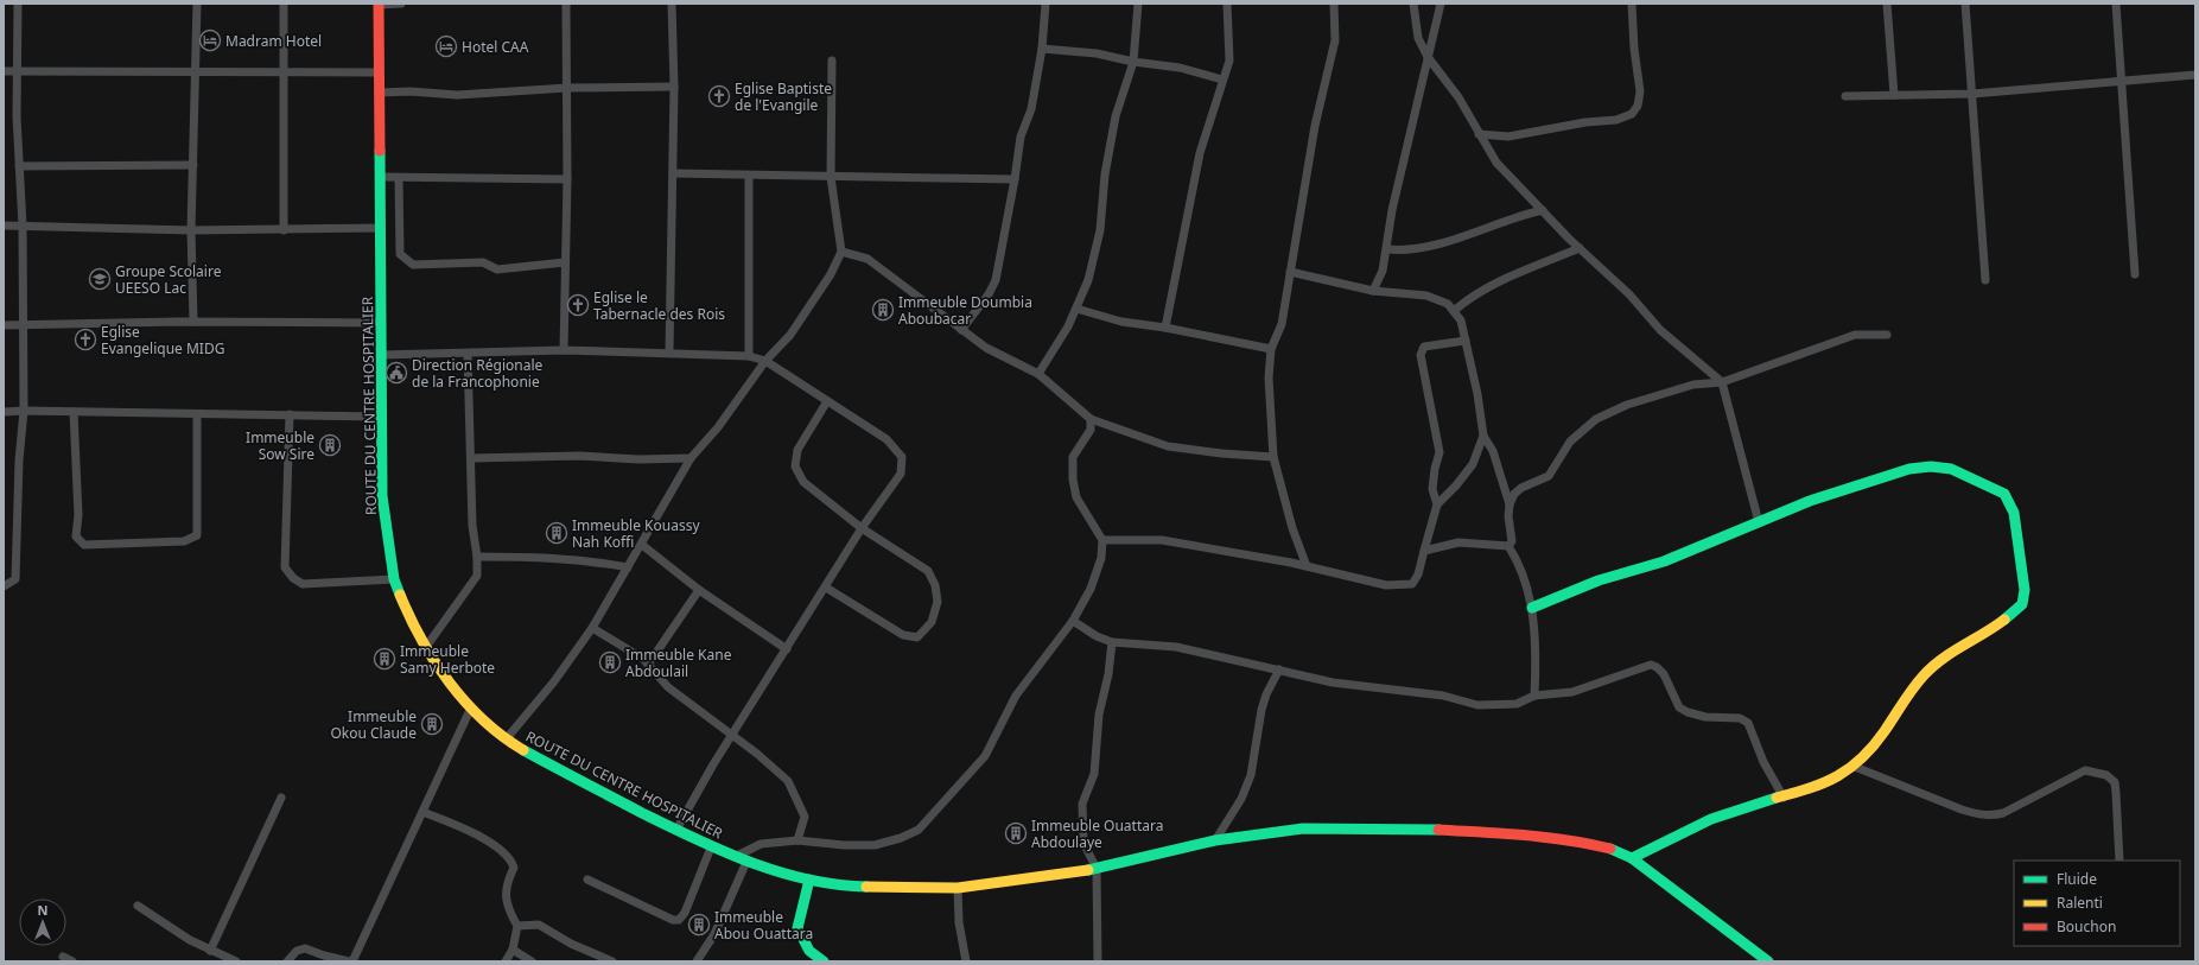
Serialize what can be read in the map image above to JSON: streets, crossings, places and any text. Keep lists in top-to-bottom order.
{
  "streets": {
    "street": ["ROUTE DU CENTRE HOSPITALIER"]
  },
  "places": {
    "hotel": ["Madram Hotel", "Hotel CAA"],
    "church": ["Eglise Baptiste de l'Evangile", "Eglise le Tabernacle des Rois", "Eglise Evangelique MIDG"],
    "school or university": ["Groupe Scolaire UEESO Lac"],
    "building": [
      "Immeuble Doumbia Aboubacar",
      "Immeuble Sow Sire",
      "Immeuble Kouassy Nah Koffi",
      "Immeuble Samy Herbote",
      "Immeuble Kane Abdoulail",
      "Immeuble Okou Claude",
      "Immeuble Ouattara Abdoulaye",
      "Immeuble Abou Ouattara"
    ],
    "public building": ["Direction Régionale de la Francophonie"]
  },
  "legend": ["Fluide", "Ralenti", "Bouchon"],
  "north": "top"
}
